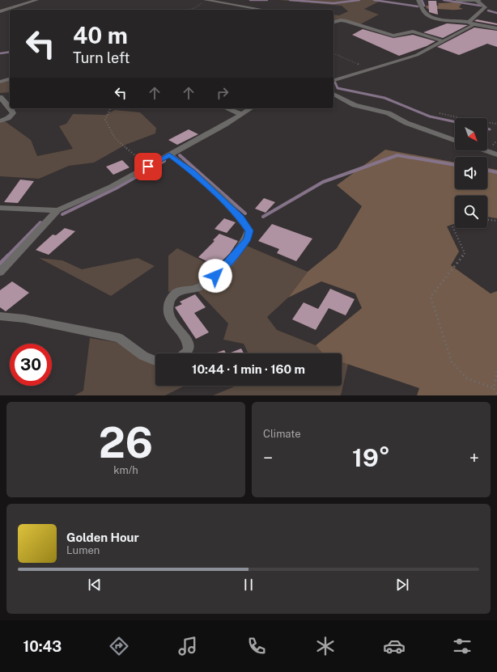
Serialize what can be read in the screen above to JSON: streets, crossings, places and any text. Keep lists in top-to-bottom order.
{
  "north": "bottom right",
  "page": {
    "turn": ["40 m", "Turn left"],
    "limit": "30",
    "trip": "10:44 · 1 min · 160 m",
    "tile": [
      ["26", "km/h"],
      "Climate"
    ],
    "heat": ["−", "19°", "+"],
    "song": ["Golden Hour", "Lumen"],
    "tabs": "10:43"
  }
}
